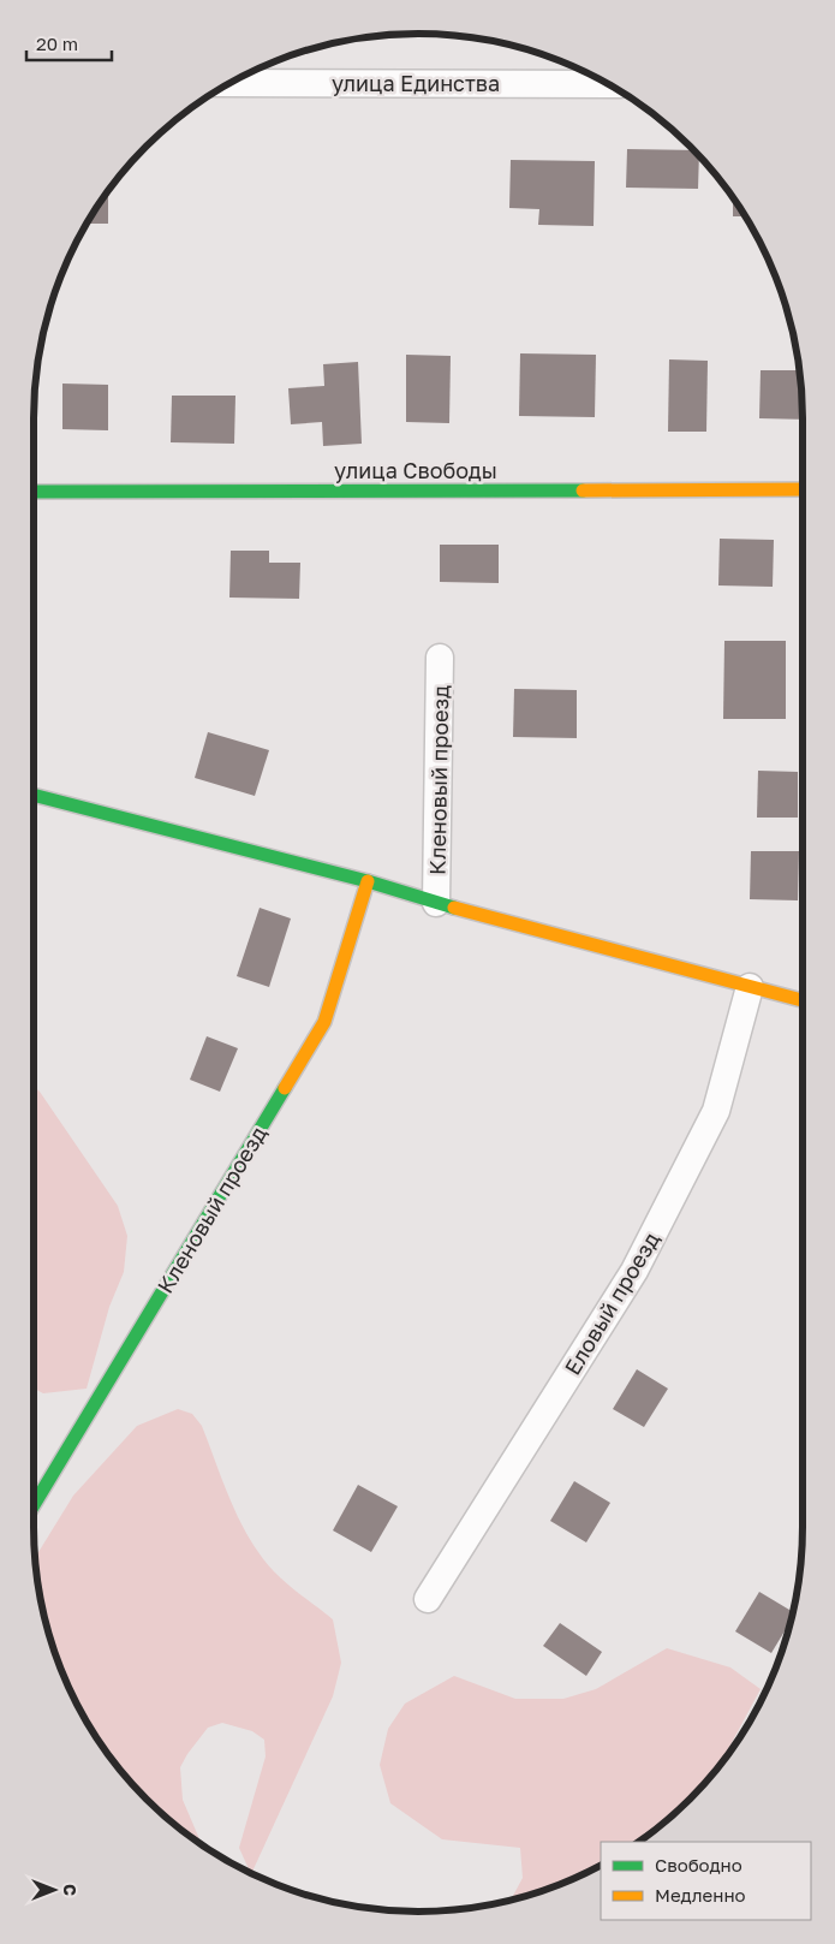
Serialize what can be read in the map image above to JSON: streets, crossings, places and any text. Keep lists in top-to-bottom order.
{
  "streets": {
    "street": [
      "улица Единства",
      "улица Свободы",
      "Кленовый проезд",
      "Еловый проезд"
    ]
  },
  "legend": ["Свободно", "Медленно"],
  "scale_bar": "20 m",
  "north": "right"
}
